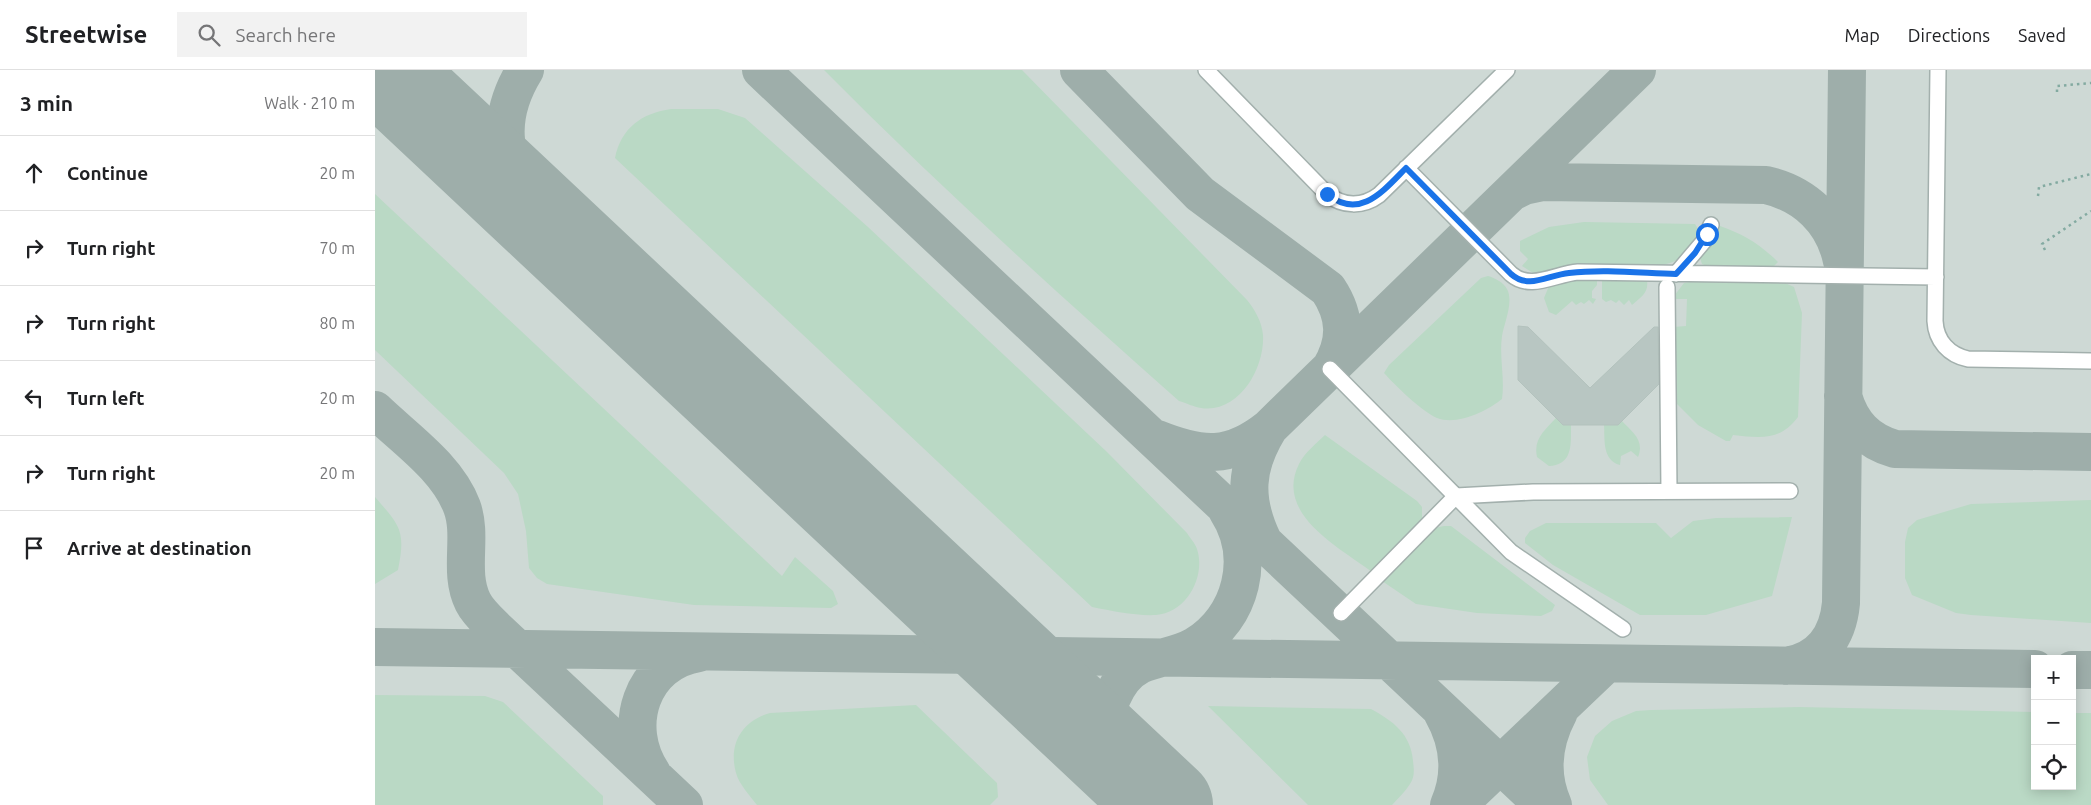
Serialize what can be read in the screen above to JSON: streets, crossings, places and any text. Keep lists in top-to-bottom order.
{
  "page": {
    "header": "Streetwise",
    "search": "Search here",
    "nav": ["Map", "Directions", "Saved"],
    "heading": ["3 min", "Walk · 210 m"],
    "list": [
      ["Continue", "20 m"],
      ["Turn right", "70 m"],
      ["Turn right", "80 m"],
      ["Turn left", "20 m"],
      ["Turn right", "20 m"],
      "Arrive at destination"
    ],
    "map_buttons": ["+", "−"]
  }
}
